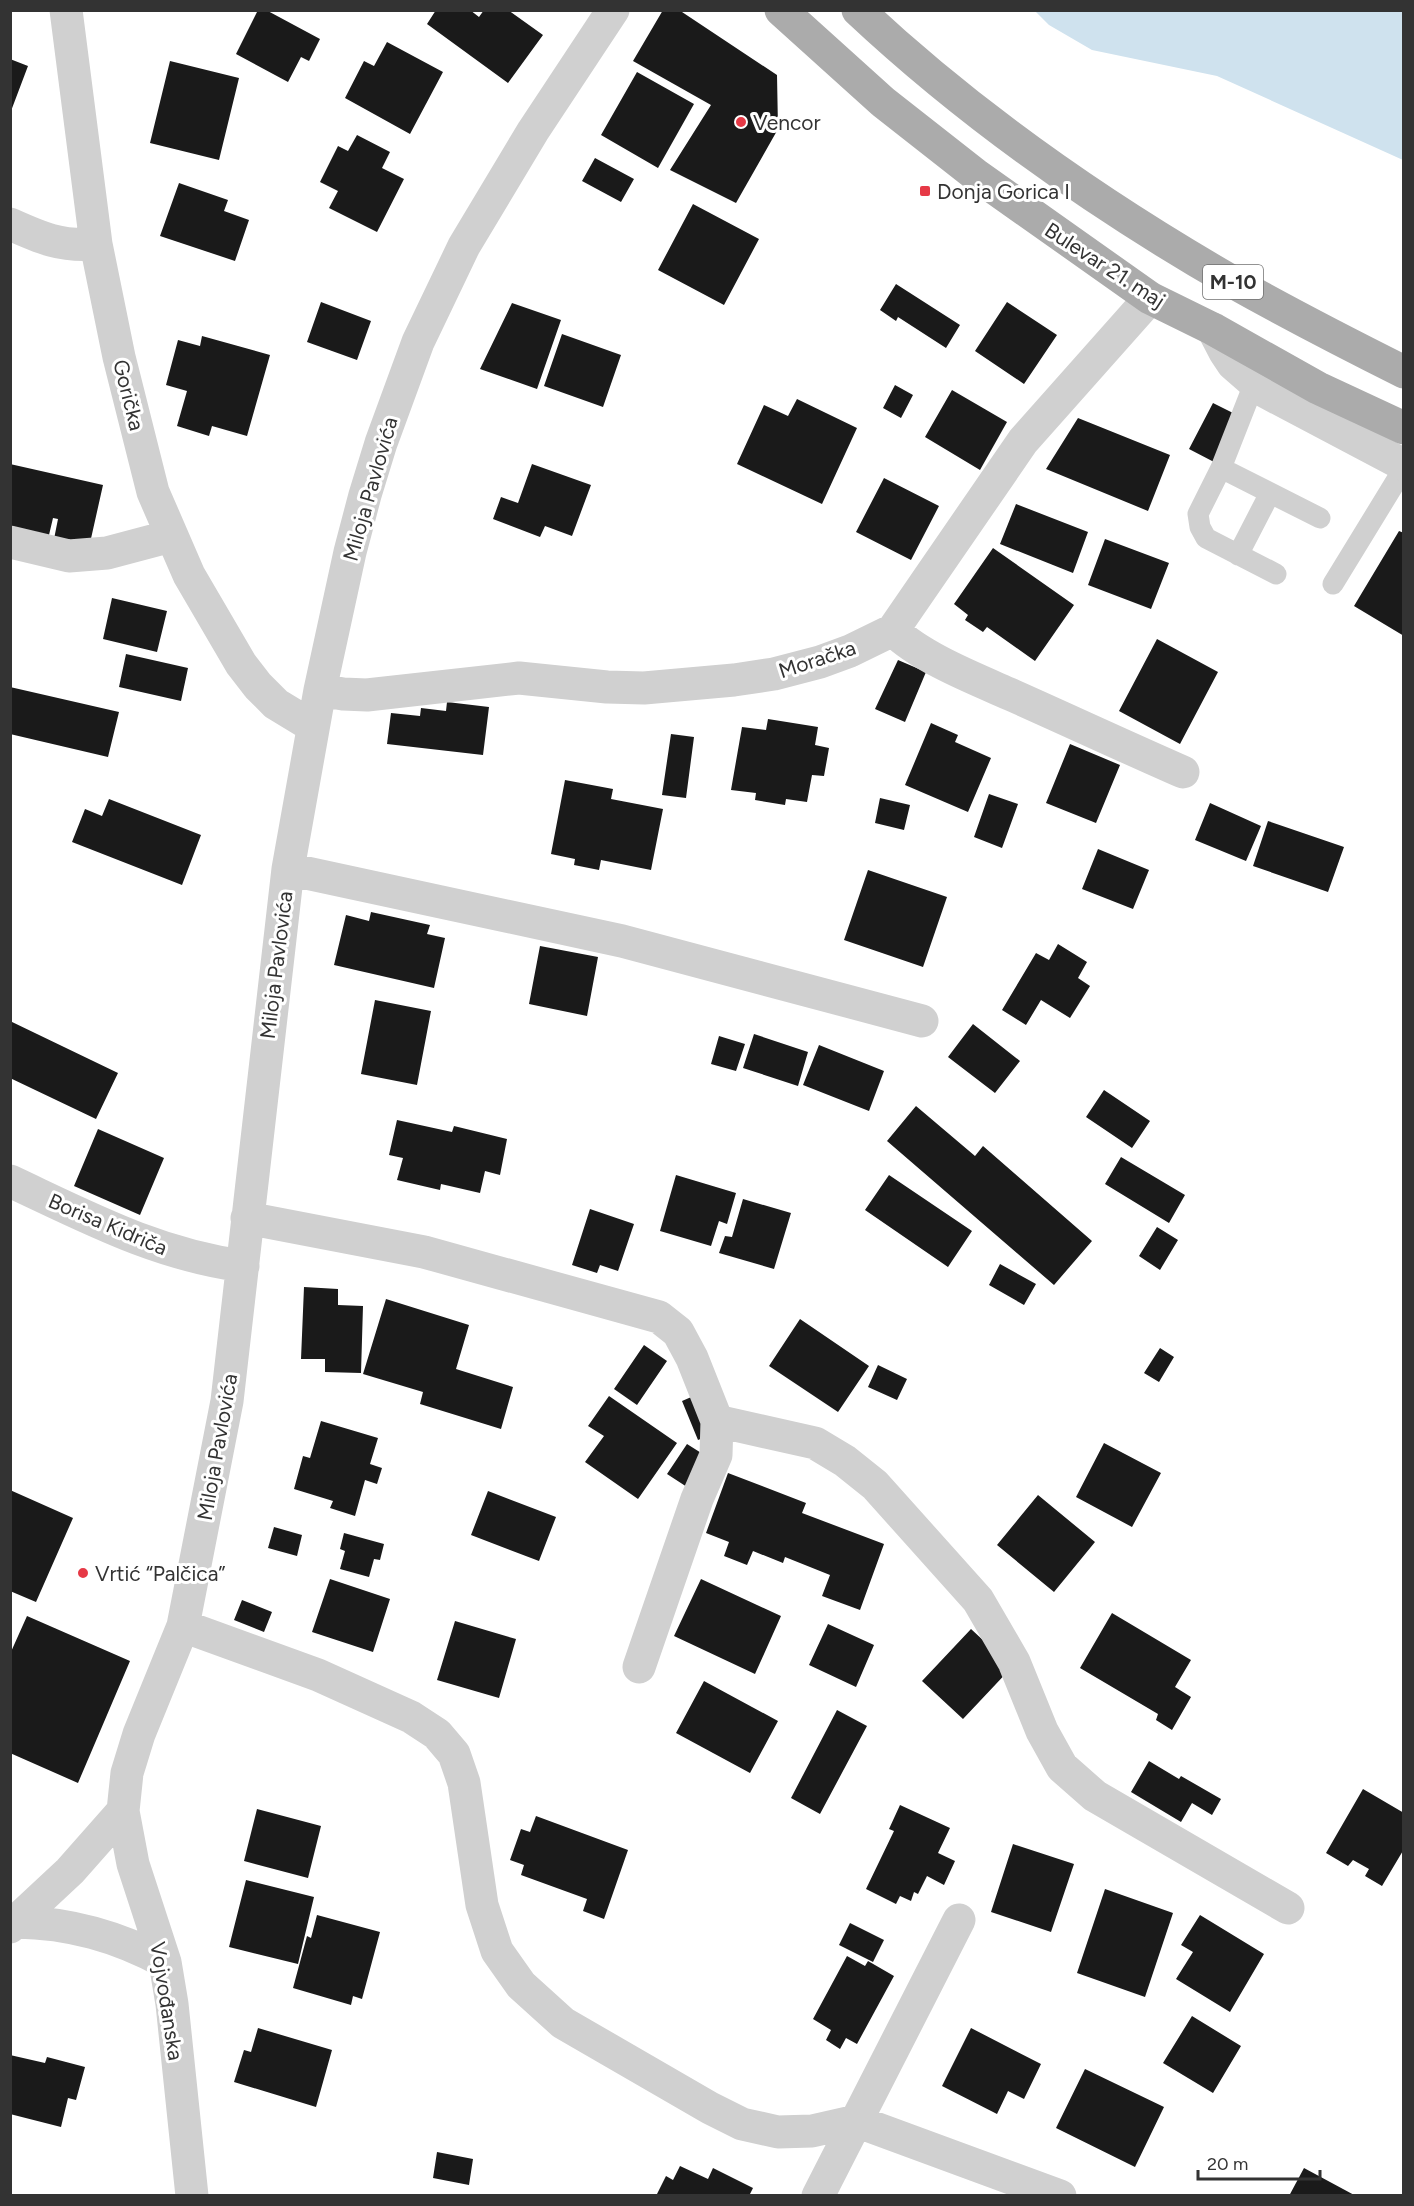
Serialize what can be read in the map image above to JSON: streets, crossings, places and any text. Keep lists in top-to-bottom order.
{
  "streets": {
    "main road": ["Bulevar 21. maj", "M-10"],
    "street": [
      "Gorička",
      "Miloja Pavlovića",
      "Moračka",
      "Borisa Kidriča",
      "Vojvođanska"
    ]
  },
  "crossings": [
    ["Bulevar 21. maj", "Moračka"],
    ["Gorička", "Miloja Pavlovića"],
    ["Miloja Pavlovića", "Moračka"],
    ["Miloja Pavlovića", "Borisa Kidriča"],
    ["Miloja Pavlovića", "Vojvođanska"]
  ],
  "places": {
    "other": ["Vencor", "Vrtić “Palčica”"],
    "transit": ["Donja Gorica I"]
  },
  "scale_bar": "20 m"
}
